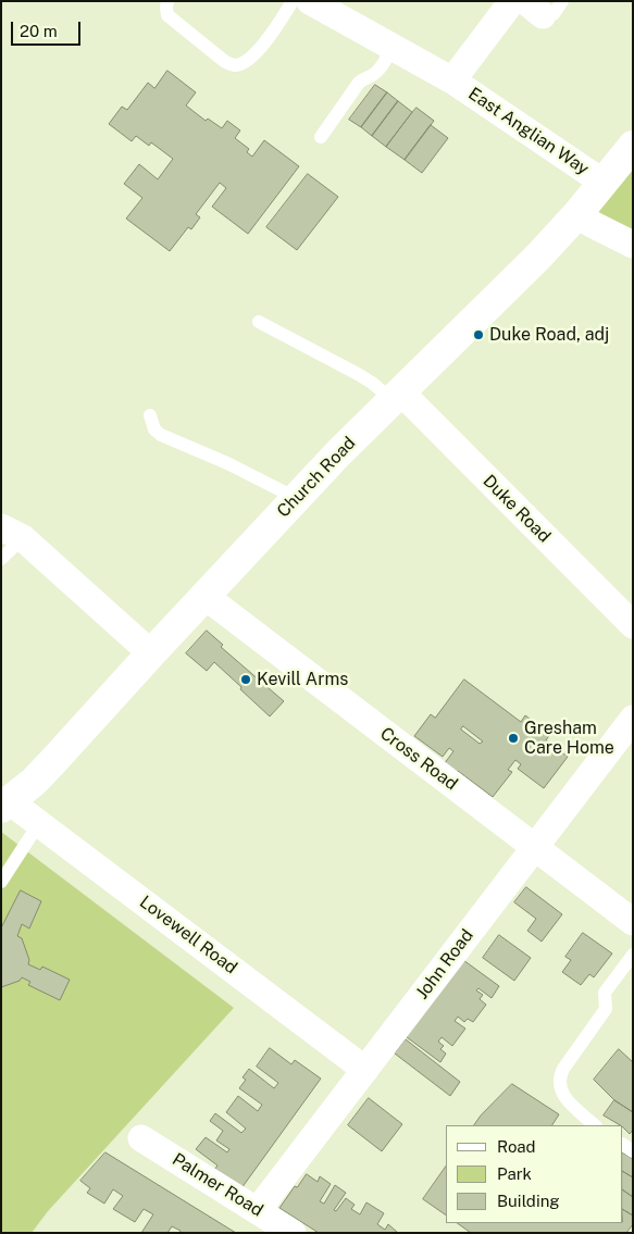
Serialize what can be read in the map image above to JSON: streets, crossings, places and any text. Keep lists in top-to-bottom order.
{
  "streets": {
    "main road": ["Church Road"],
    "street": [
      "East Anglian Way",
      "Duke Road",
      "Cross Road",
      "Lovewell Road",
      "John Road",
      "Palmer Road"
    ]
  },
  "crossings": [
    ["East Anglian Way", "Church Road"],
    ["Church Road", "Duke Road"],
    ["Church Road", "Cross Road"],
    ["Church Road", "Lovewell Road"],
    ["Cross Road", "John Road"],
    ["Lovewell Road", "John Road"],
    ["John Road", "Palmer Road"]
  ],
  "places": ["Duke Road, adj", "Kevill Arms", "Gresham Care Home"],
  "legend": ["Road", "Park", "Building"],
  "scale_bar": "20 m"
}
